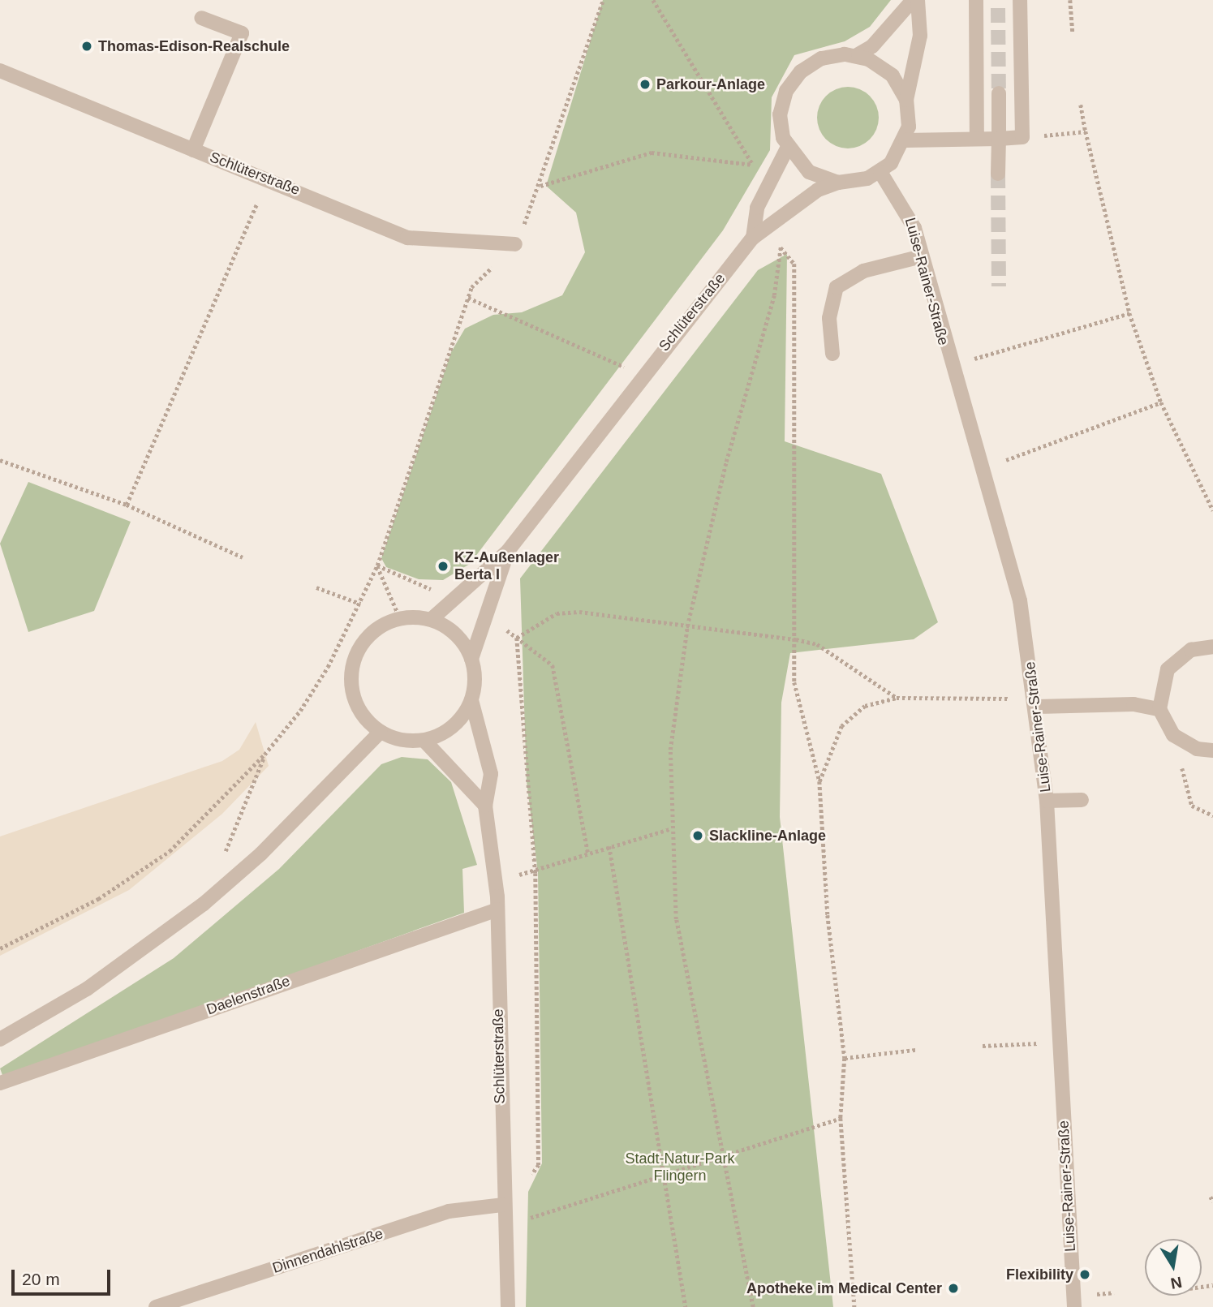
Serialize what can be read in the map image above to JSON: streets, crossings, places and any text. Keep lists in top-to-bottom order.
{
  "streets": {
    "street": [
      "Schlüterstraße",
      "Luise-Rainer-Straße",
      "Daelenstraße",
      "Dinnendahlstraße"
    ]
  },
  "crossings": [
    ["Schlüterstraße", "Luise-Rainer-Straße"],
    ["Schlüterstraße", "Daelenstraße"],
    ["Schlüterstraße", "Dinnendahlstraße"]
  ],
  "parks": ["Stadt-Natur-Park Flingern"],
  "places": [
    "Thomas-Edison-Realschule",
    "Parkour-Anlage",
    "KZ-Außenlager Berta I",
    "Slackline-Anlage",
    "Flexibility",
    "Apotheke im Medical Center"
  ],
  "scale_bar": "20 m",
  "north": "bottom"
}
